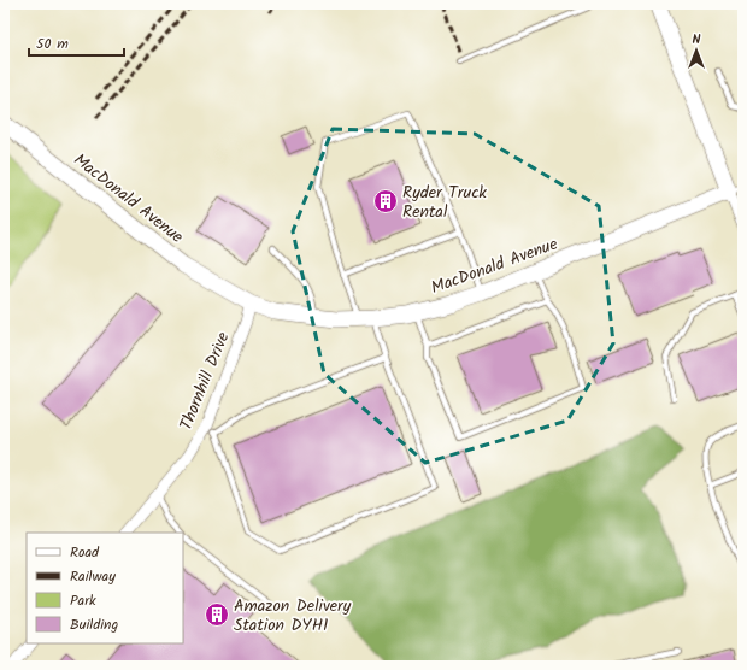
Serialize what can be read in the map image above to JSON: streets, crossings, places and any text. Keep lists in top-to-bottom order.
{
  "streets": {
    "street": ["MacDonald Avenue", "Thornhill Drive"]
  },
  "crossings": [
    ["MacDonald Avenue", "Thornhill Drive"]
  ],
  "places": {
    "building": ["Ryder Truck Rental", "Amazon Delivery Station DYH1"]
  },
  "legend": [
    "Road",
    "Railway",
    "Park",
    "Building"
  ],
  "scale_bar": "50 m",
  "north": "top"
}
